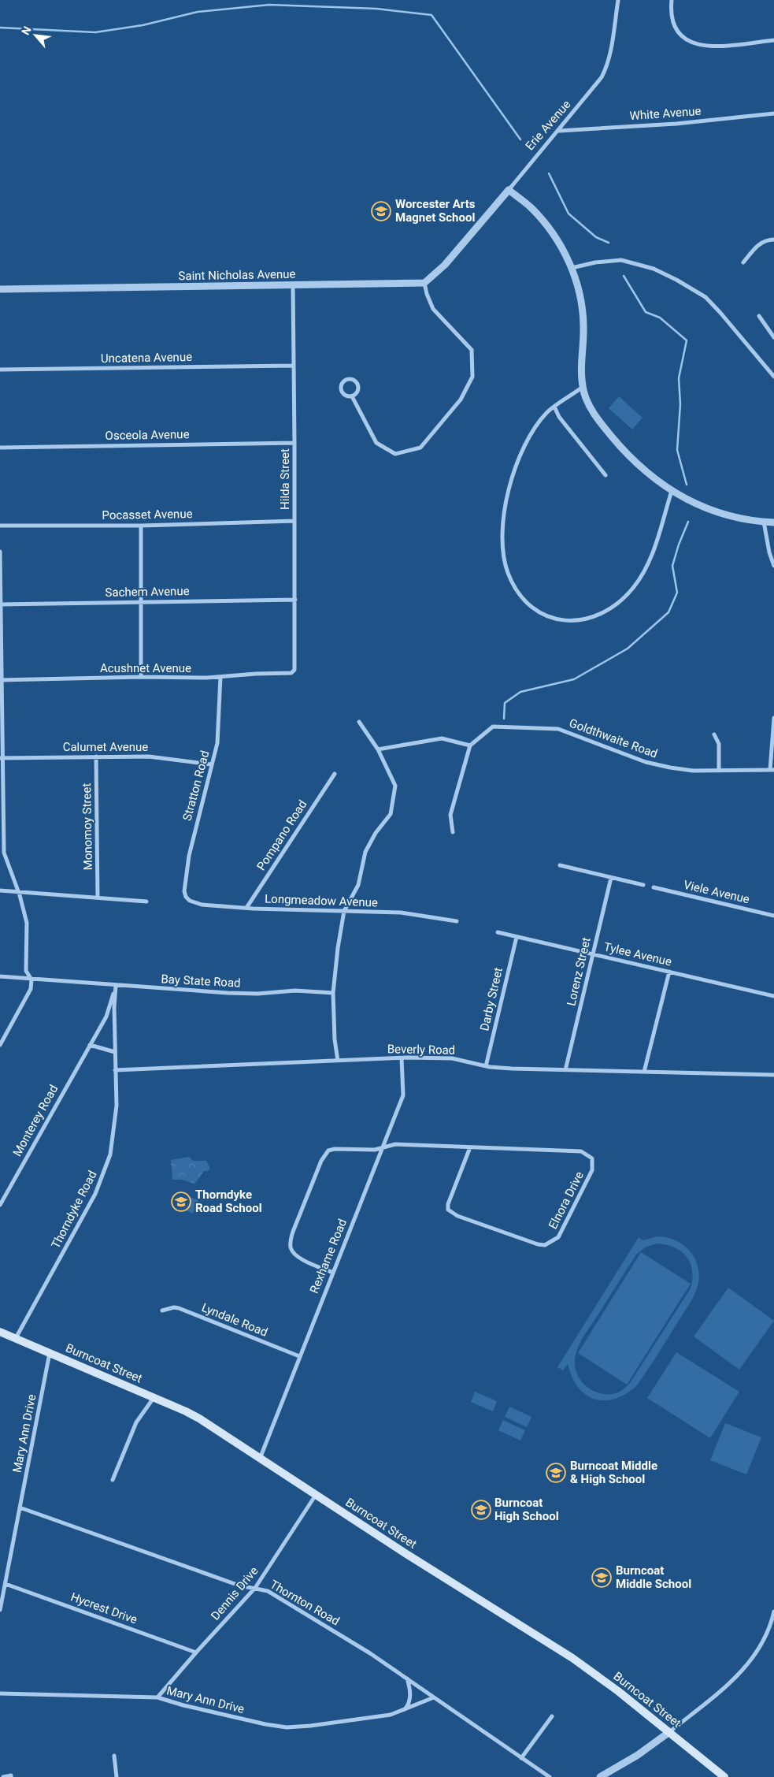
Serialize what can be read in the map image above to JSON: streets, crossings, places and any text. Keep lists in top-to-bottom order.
{
  "streets": {
    "main road": ["Burncoat Street"],
    "street": [
      "White Avenue",
      "Erie Avenue",
      "Saint Nicholas Avenue",
      "Uncatena Avenue",
      "Osceola Avenue",
      "Hilda Street",
      "Pocasset Avenue",
      "Sachem Avenue",
      "Acushnet Avenue",
      "Goldthwaite Road",
      "Calumet Avenue",
      "Stratton Road",
      "Monomoy Street",
      "Pompano Road",
      "Viele Avenue",
      "Longmeadow Avenue",
      "Tylee Avenue",
      "Lorenz Street",
      "Bay State Road",
      "Darby Street",
      "Beverly Road",
      "Monterey Road",
      "Elnora Drive",
      "Thorndyke Road",
      "Rexhame Road",
      "Lyndale Road",
      "Mary Ann Drive",
      "Dennis Drive",
      "Thornton Road",
      "Hycrest Drive"
    ]
  },
  "crossings": [
    ["White Avenue", "Erie Avenue"],
    ["Erie Avenue", "Saint Nicholas Avenue"],
    ["Saint Nicholas Avenue", "Hilda Street"],
    ["Uncatena Avenue", "Hilda Street"],
    ["Osceola Avenue", "Hilda Street"],
    ["Hilda Street", "Pocasset Avenue"],
    ["Hilda Street", "Sachem Avenue"],
    ["Hilda Street", "Acushnet Avenue"],
    ["Acushnet Avenue", "Stratton Road"],
    ["Calumet Avenue", "Stratton Road"],
    ["Calumet Avenue", "Monomoy Street"],
    ["Stratton Road", "Longmeadow Avenue"],
    ["Pompano Road", "Longmeadow Avenue"],
    ["Tylee Avenue", "Lorenz Street"],
    ["Tylee Avenue", "Darby Street"],
    ["Lorenz Street", "Beverly Road"],
    ["Bay State Road", "Monterey Road"],
    ["Bay State Road", "Thorndyke Road"],
    ["Darby Street", "Beverly Road"],
    ["Beverly Road", "Thorndyke Road"],
    ["Beverly Road", "Rexhame Road"],
    ["Monterey Road", "Thorndyke Road"],
    ["Elnora Drive", "Rexhame Road"],
    ["Thorndyke Road", "Burncoat Street"],
    ["Rexhame Road", "Lyndale Road"],
    ["Rexhame Road", "Burncoat Street"],
    ["Burncoat Street", "Mary Ann Drive"],
    ["Burncoat Street", "Dennis Drive"],
    ["Mary Ann Drive", "Dennis Drive"],
    ["Mary Ann Drive", "Thornton Road"],
    ["Mary Ann Drive", "Hycrest Drive"],
    ["Dennis Drive", "Thornton Road"],
    ["Dennis Drive", "Hycrest Drive"]
  ],
  "places": {
    "school or university": [
      "Worcester Arts Magnet School",
      "Thorndyke Road School",
      "Burncoat Middle & High School",
      "Burncoat High School",
      "Burncoat Middle School"
    ]
  },
  "north": "top left"
}
